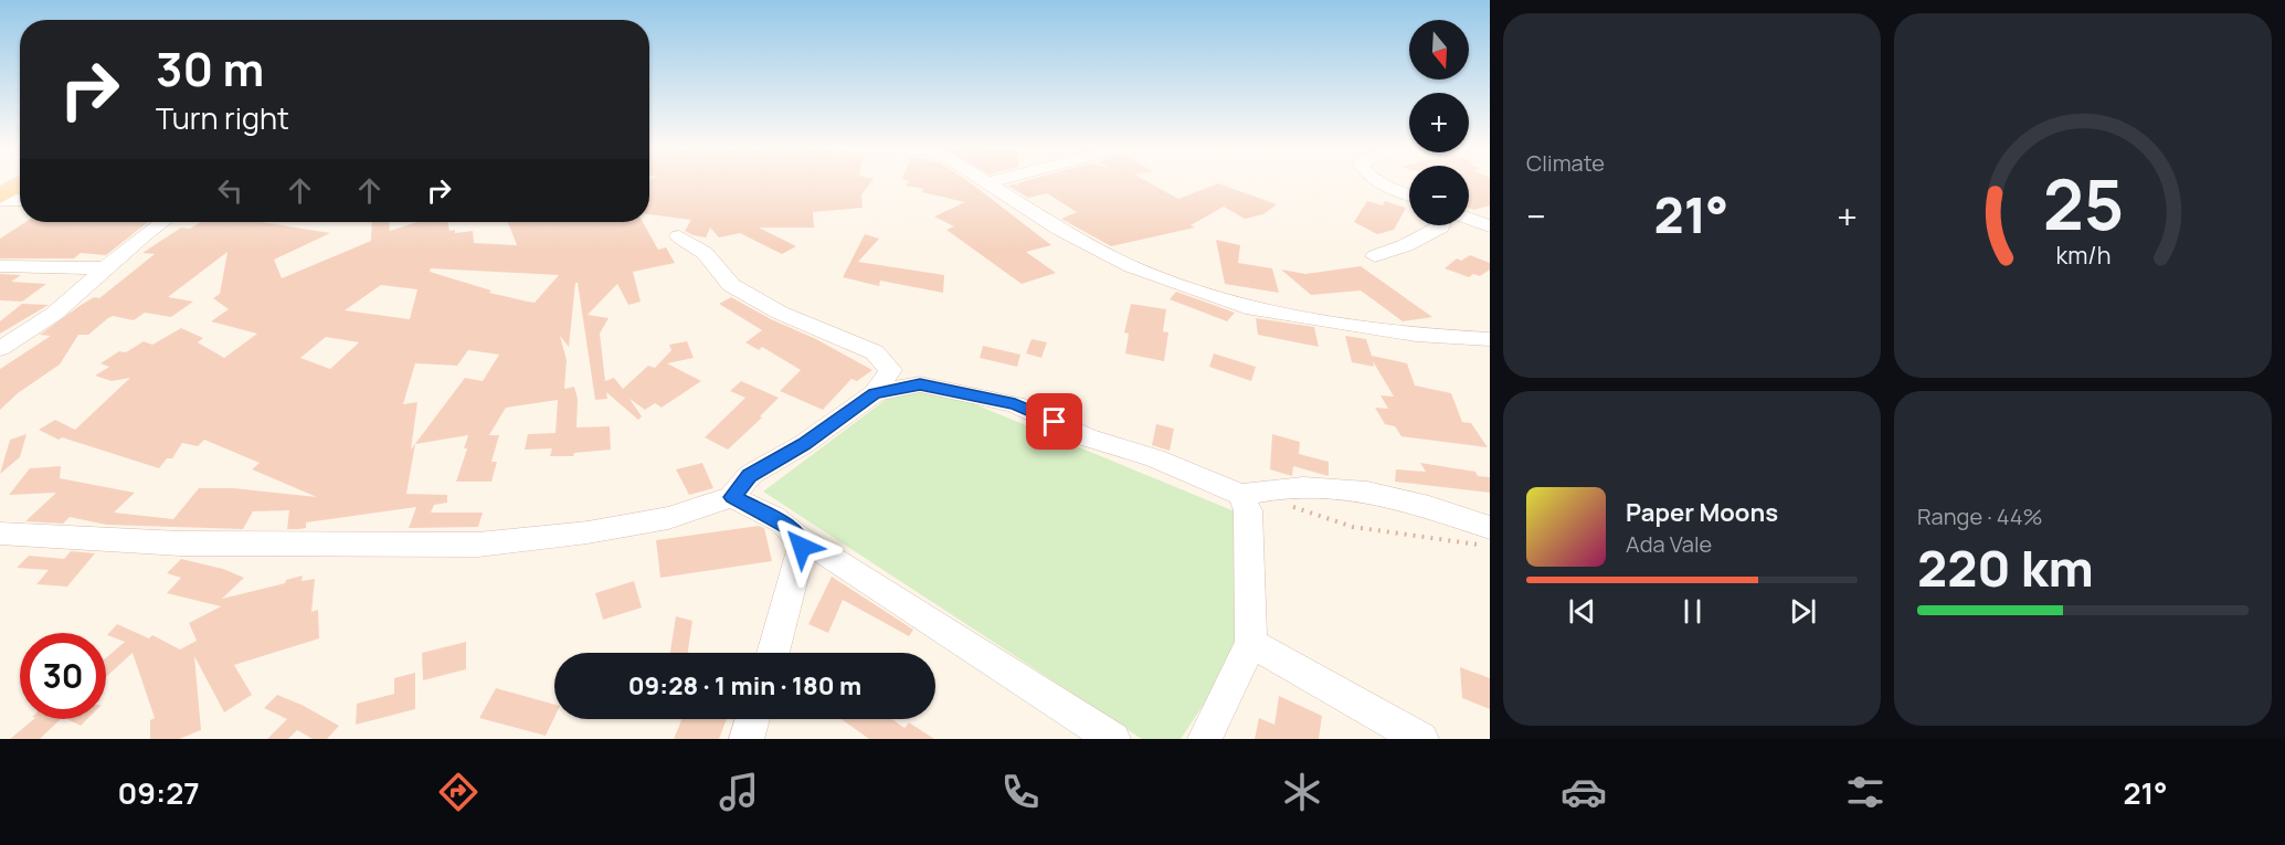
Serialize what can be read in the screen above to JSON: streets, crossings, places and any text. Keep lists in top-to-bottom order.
{
  "north": "bottom",
  "page": {
    "tile": [
      "Climate",
      ["Range · 44%", "220 km"]
    ],
    "map_buttons": ["+", "−"],
    "turn": ["30 m", "Turn right"],
    "heat": ["−", "21°", "+"],
    "song": ["Paper Moons", "Ada Vale"],
    "limit": "30",
    "trip": "09:28 · 1 min · 180 m",
    "tabs": ["09:27", "21°"],
    "gauge": ["25", "km/h"]
  }
}
